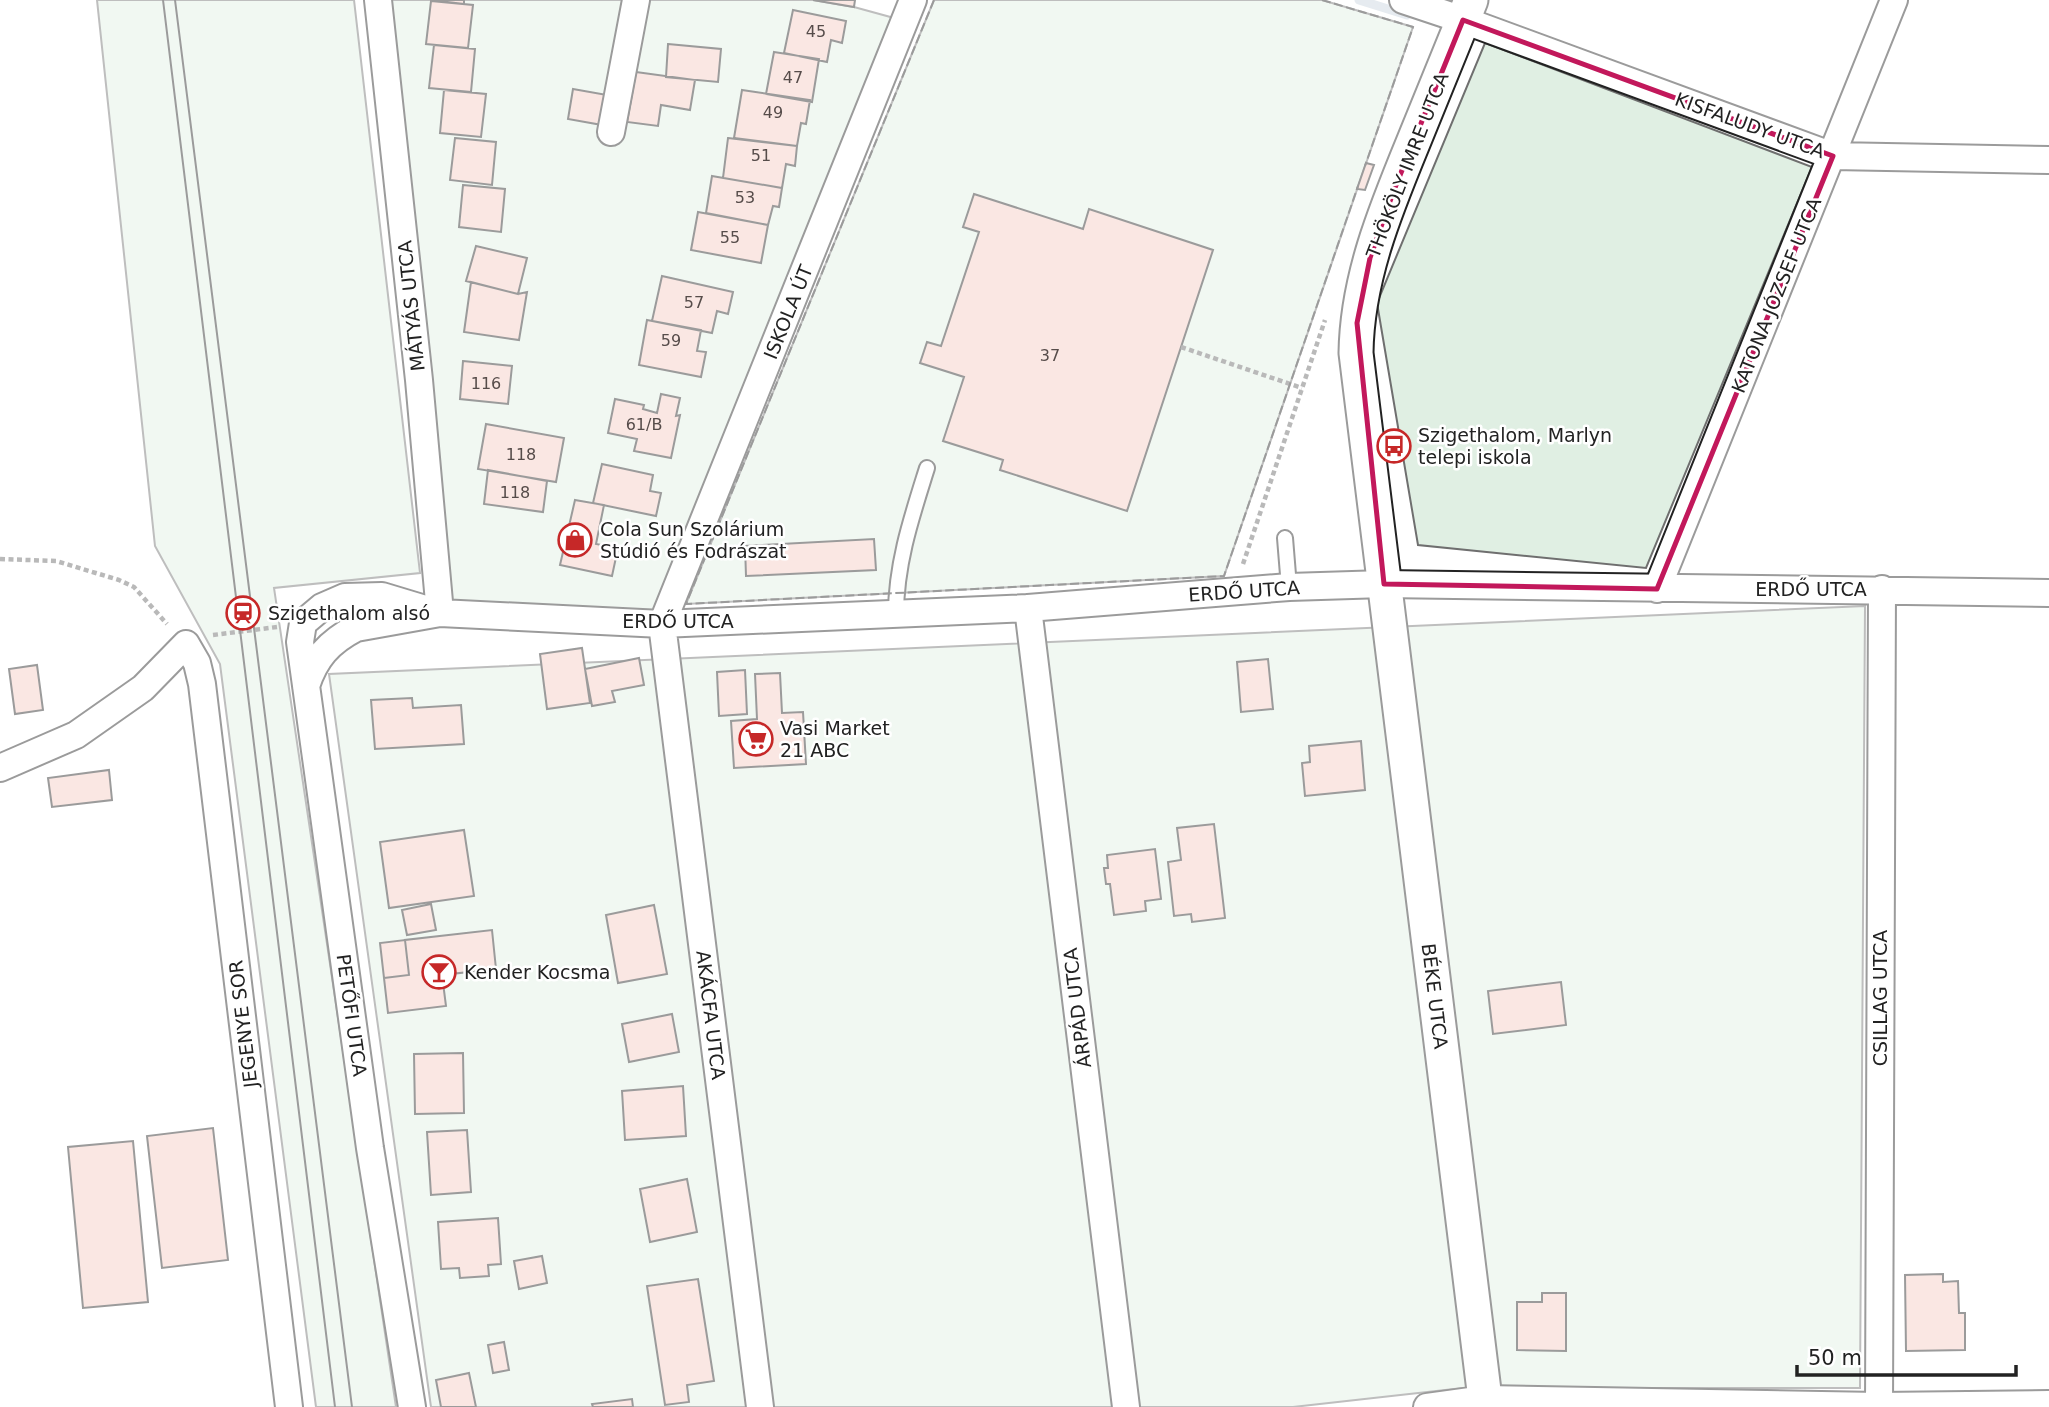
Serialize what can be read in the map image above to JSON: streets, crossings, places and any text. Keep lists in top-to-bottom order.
{
  "streets": {
    "street": [
      "KISFALUDY UTCA",
      "THÖKÖLY IMRE UTCA",
      "KATONA JÓZSEF UTCA",
      "MÁTYÁS UTCA",
      "ISKOLA ÚT",
      "ERDŐ UTCA",
      "BÉKE UTCA",
      "CSILLAG UTCA",
      "ÁRPÁD UTCA",
      "PETŐFI UTCA",
      "AKÁCFA UTCA",
      "JEGENYE SOR"
    ]
  },
  "crossings": [
    ["KISFALUDY UTCA", "THÖKÖLY IMRE UTCA"],
    ["KISFALUDY UTCA", "KATONA JÓZSEF UTCA"],
    ["THÖKÖLY IMRE UTCA", "ERDŐ UTCA"],
    ["THÖKÖLY IMRE UTCA", "BÉKE UTCA"],
    ["KATONA JÓZSEF UTCA", "ERDŐ UTCA"],
    ["MÁTYÁS UTCA", "ERDŐ UTCA"],
    ["ISKOLA ÚT", "ERDŐ UTCA"],
    ["ISKOLA ÚT", "AKÁCFA UTCA"],
    ["ERDŐ UTCA", "BÉKE UTCA"],
    ["ERDŐ UTCA", "CSILLAG UTCA"],
    ["ERDŐ UTCA", "ÁRPÁD UTCA"],
    ["ERDŐ UTCA", "PETŐFI UTCA"],
    ["ERDŐ UTCA", "AKÁCFA UTCA"]
  ],
  "places": {
    "bus stop": ["Szigethalom, Marlyn telepi iskola"],
    "shop": ["Cola Sun Szolárium Stúdió és Fodrászat"],
    "station": ["Szigethalom alsó"],
    "supermarket": ["Vasi Market 21 ABC"],
    "bar": ["Kender Kocsma"]
  },
  "house_numbers": [
    "45",
    "47",
    "49",
    "51",
    "53",
    "55",
    "57",
    "59",
    "37",
    "116",
    "61/B",
    "118",
    "118"
  ],
  "scale_bar": "50 m"
}
